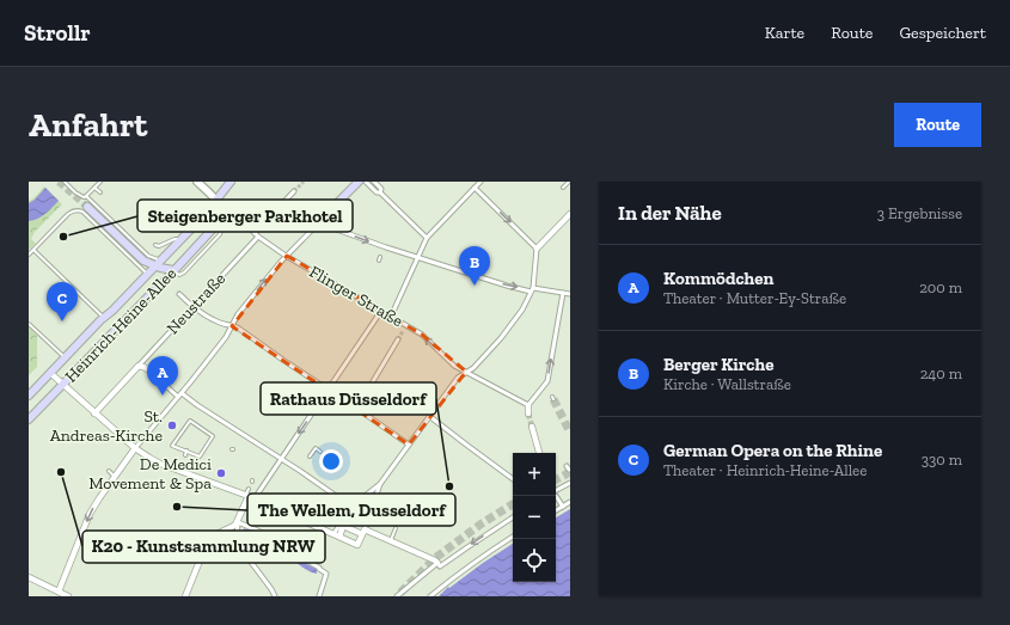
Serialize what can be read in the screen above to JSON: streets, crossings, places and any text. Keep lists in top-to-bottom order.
{
  "streets": {
    "main road": ["Heinrich-Heine-Allee"],
    "street": ["Flinger Straße", "Neustraße"]
  },
  "crossings": [
    ["Flinger Straße", "Neustraße"]
  ],
  "places": [
    "Steigenberger Parkhotel",
    "St. Andreas-Kirche",
    "K20 - Kunstsammlung NRW",
    "De Medici Movement & Spa",
    "Rathaus Düsseldorf",
    "The Wellem, Dusseldorf"
  ],
  "page": {
    "header": "Strollr",
    "nav": ["Karte", "Route", "Gespeichert"],
    "buttons": "Route",
    "title": "Anfahrt",
    "heading": ["In der Nähe", "3 Ergebnisse"],
    "list": [
      {
        "mark": "A",
        "name": "Kommödchen",
        "note": "Theater · Mutter-Ey-Straße",
        "value": "200 m"
      },
      {
        "mark": "B",
        "name": "Berger Kirche",
        "note": "Kirche · Wallstraße",
        "value": "240 m"
      },
      {
        "mark": "C",
        "name": "German Opera on the Rhine",
        "note": "Theater · Heinrich-Heine-Allee",
        "value": "330 m"
      }
    ],
    "pins": ["B", "C", "A"],
    "map_buttons": ["+", "−"]
  }
}
